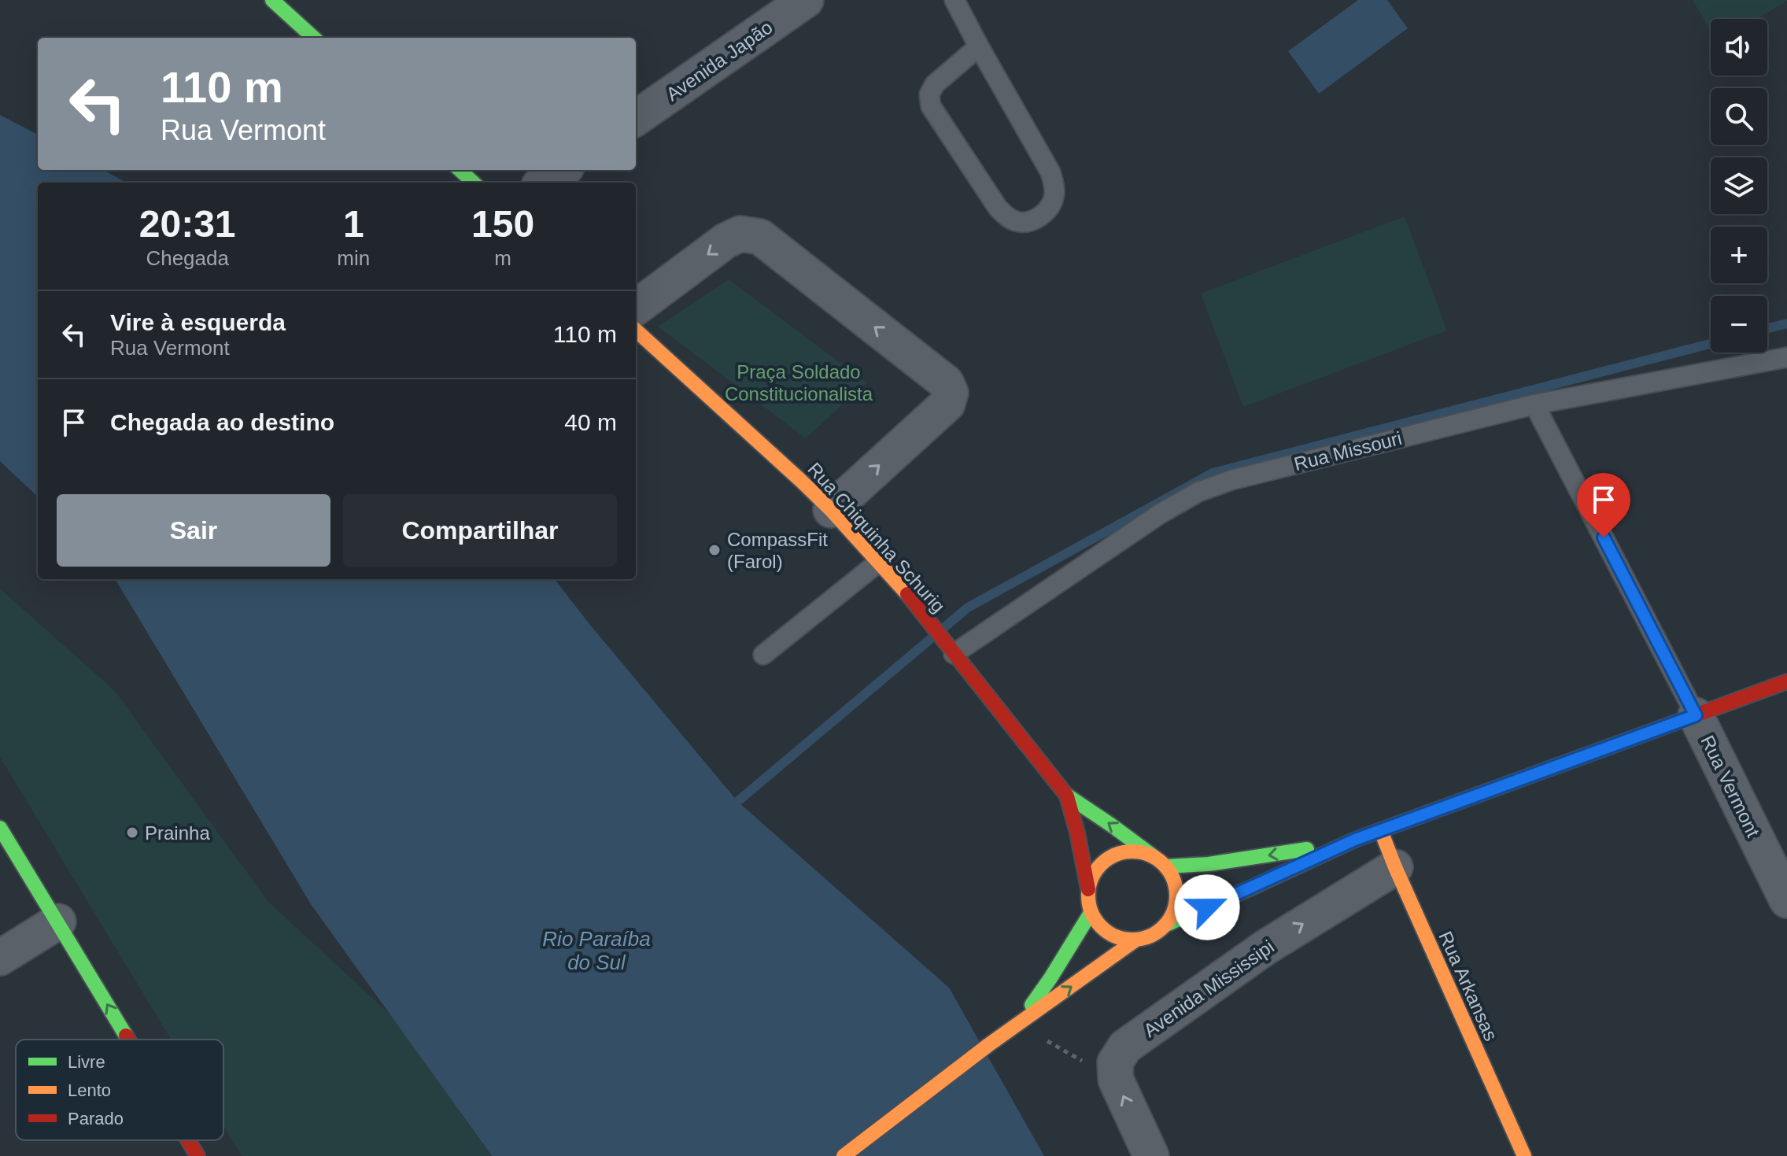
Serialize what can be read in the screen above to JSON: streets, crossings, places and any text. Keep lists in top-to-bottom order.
{
  "streets": {
    "main road": ["Rua Chiquinha Schurig", "Rua Arkansas"],
    "street": ["Avenida Japão", "Rua Vermont", "Avenida Mississipi"],
    "lane": ["Rua Missouri"]
  },
  "crossings": [
    ["Rua Missouri", "Rua Chiquinha Schurig"],
    ["Rua Missouri", "Rua Vermont"],
    ["Rua Arkansas", "Avenida Mississipi"]
  ],
  "one_way": ["Avenida Mississipi"],
  "water": ["Rio Paraíba do Sul"],
  "parks": ["Praça Soldado Constitucionalista"],
  "places": ["CompassFit (Farol)", "Prainha"],
  "legend": ["Livre", "Lento", "Parado"],
  "page": {
    "map_buttons": ["+", "−"],
    "turn": ["110 m", "Rua Vermont"],
    "eta": [
      "20:31",
      "Chegada",
      "1",
      "min",
      "150",
      "m"
    ],
    "list": [
      {
        "name": "Vire à esquerda",
        "note": "Rua Vermont",
        "value": "110 m"
      },
      {
        "name": "Chegada ao destino",
        "value": "40 m"
      }
    ],
    "buttons": ["Sair", "Compartilhar"]
  }
}
